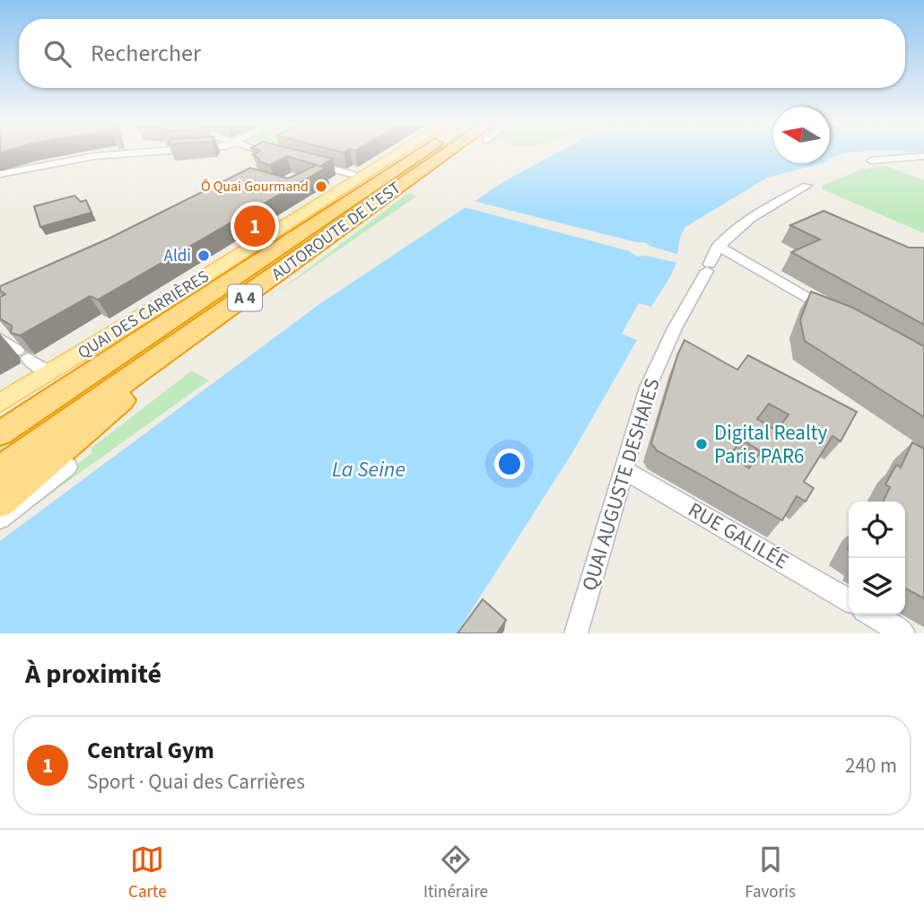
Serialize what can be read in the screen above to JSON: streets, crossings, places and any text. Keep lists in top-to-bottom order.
{
  "streets": {
    "highway": ["AUTOROUTE DE L’EST", "A 4"],
    "main road": ["QUAI DES CARRIÈRES"],
    "street": ["QUAI AUGUSTE DESHAIES", "RUE GALILÉE"]
  },
  "crossings": [
    ["QUAI AUGUSTE DESHAIES", "RUE GALILÉE"]
  ],
  "water": ["La Seine"],
  "places": ["Ô Quai Gourmand", "Aldi", "Digital Realty Paris PAR6"],
  "north": "left",
  "page": {
    "search": "Rechercher",
    "pins": "1",
    "heading": "À proximité",
    "list": [
      {
        "mark": "1",
        "name": "Central Gym",
        "note": "Sport · Quai des Carrières",
        "value": "240 m"
      }
    ],
    "nav": ["Carte", "Itinéraire", "Favoris"]
  }
}
